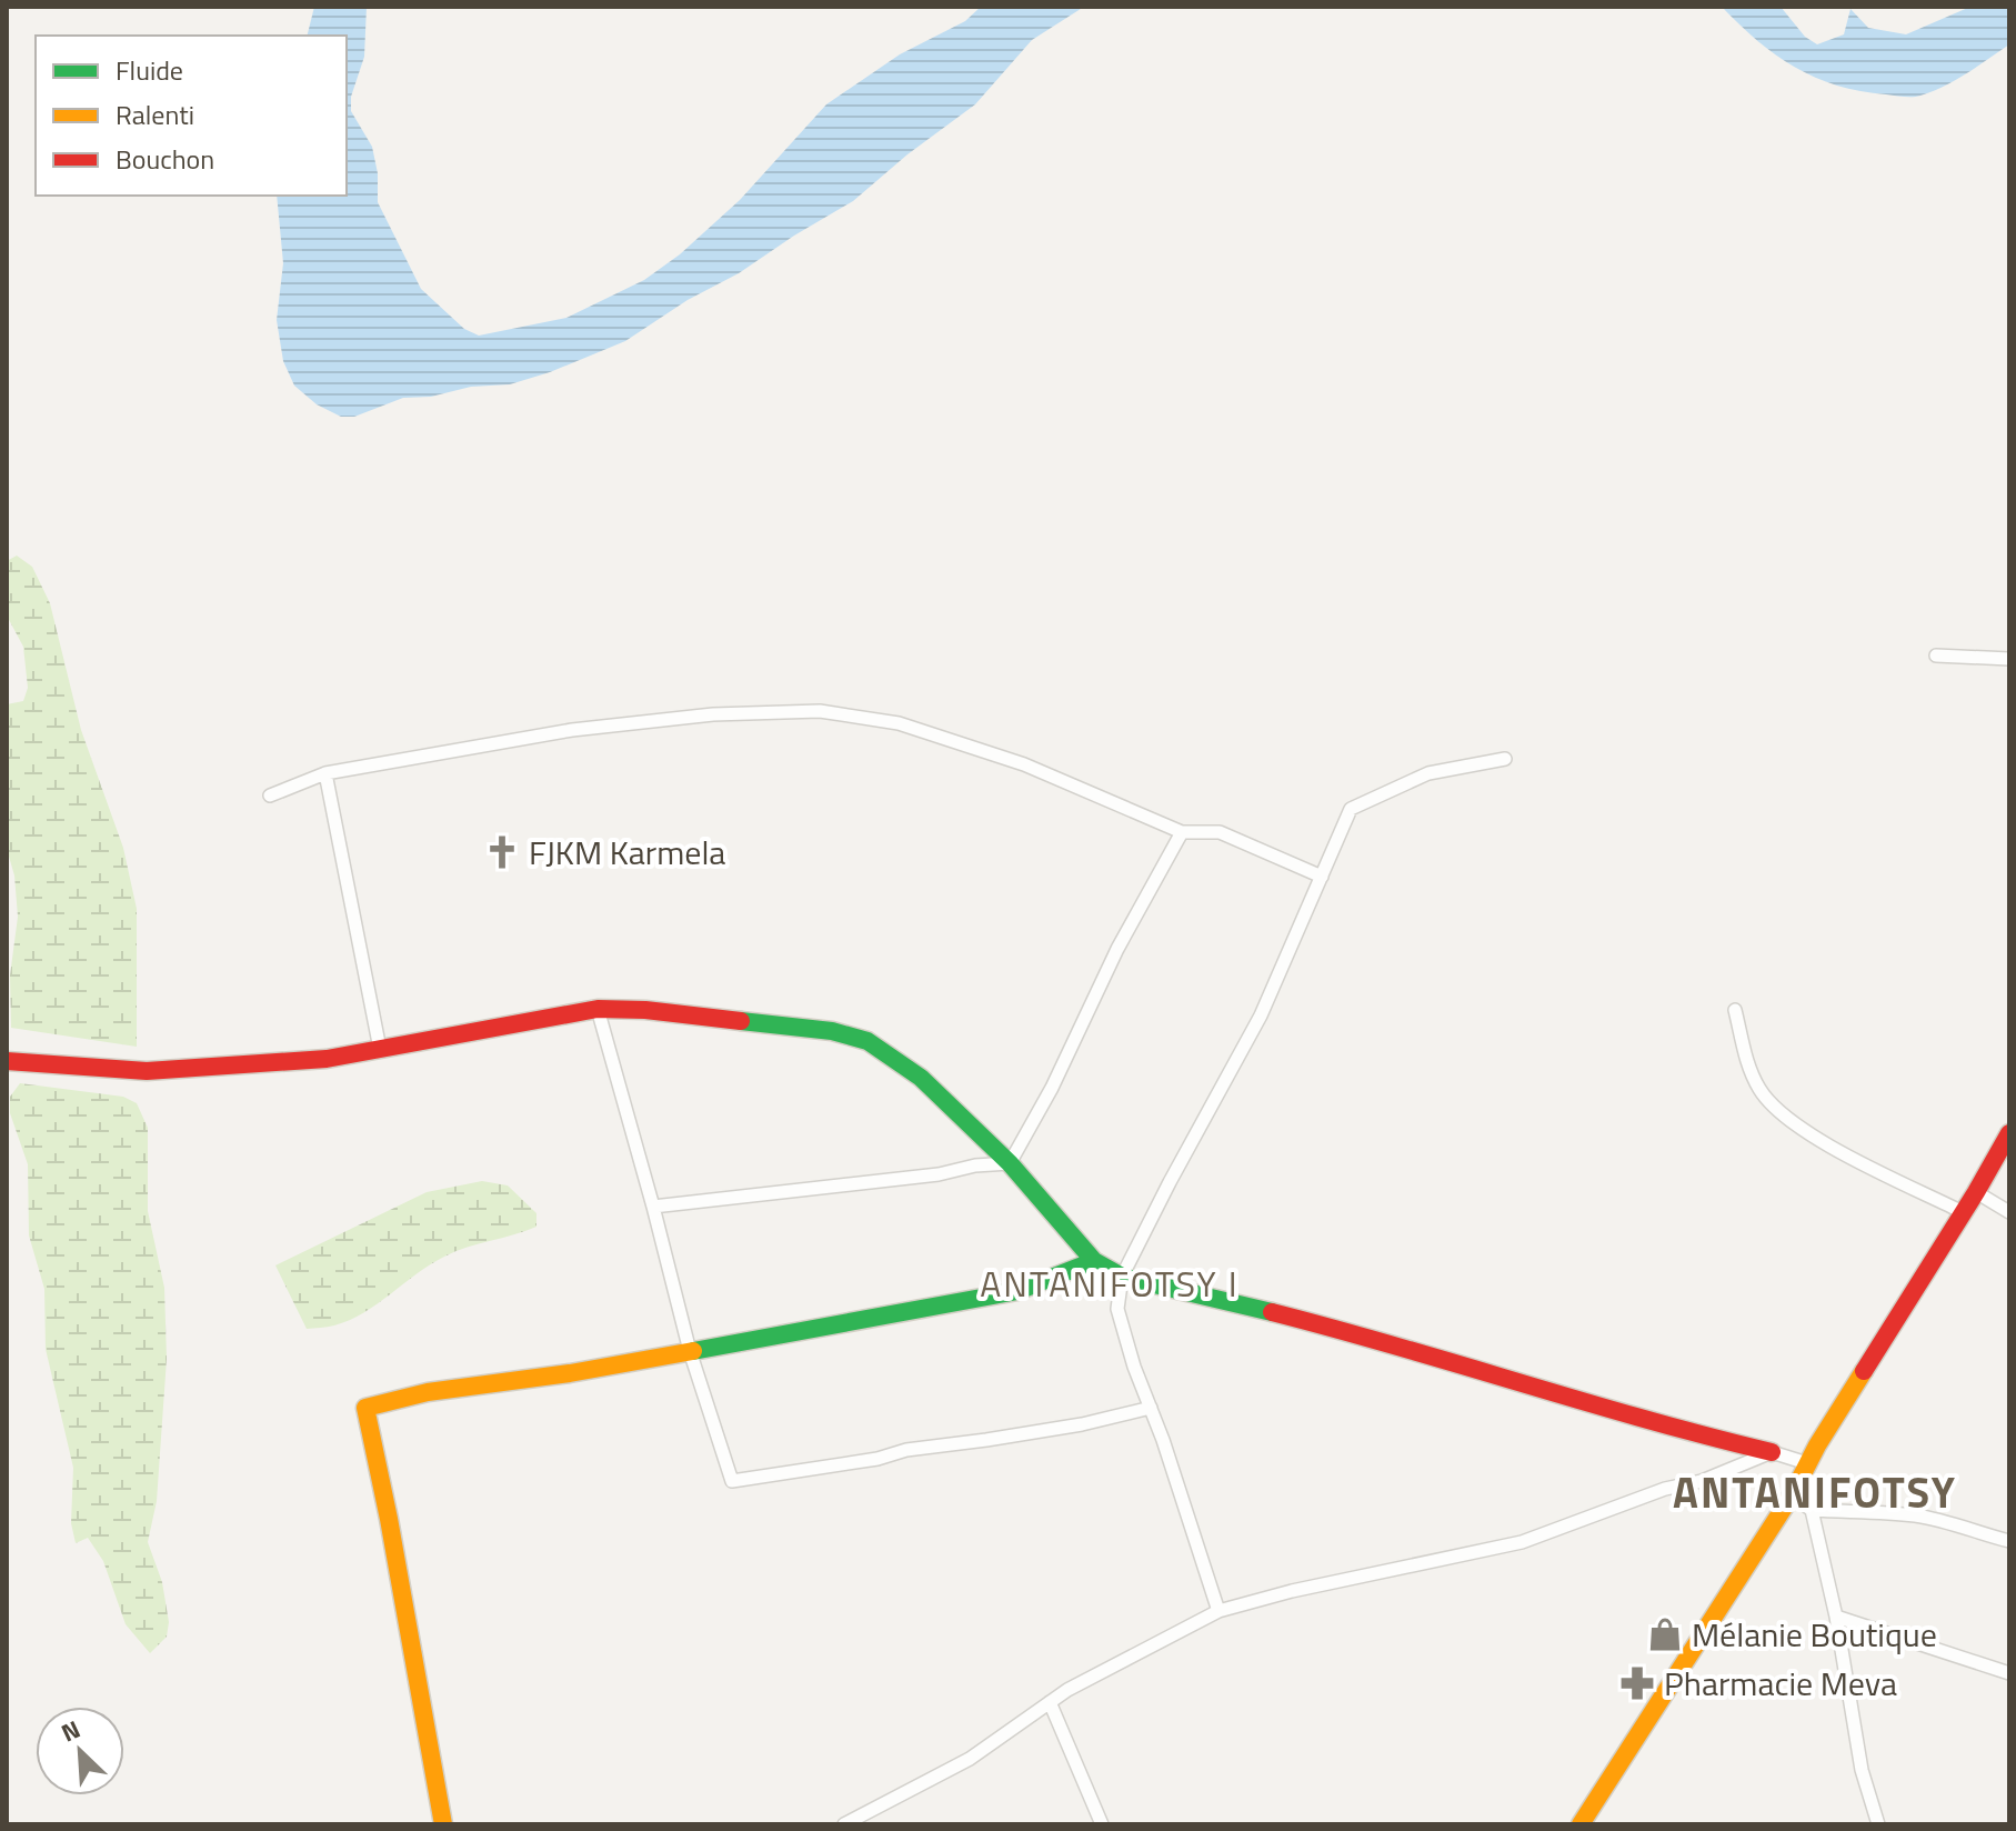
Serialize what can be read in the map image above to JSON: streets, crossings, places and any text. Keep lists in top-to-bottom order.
{
  "districts": ["ANTANIFOTSY I", "ANTANIFOTSY"],
  "places": {
    "church": ["FJKM Karmela"],
    "shop": ["Mélanie Boutique"],
    "pharmacy": ["Pharmacie Meva"]
  },
  "legend": ["Fluide", "Ralenti", "Bouchon"],
  "north": "top left"
}
